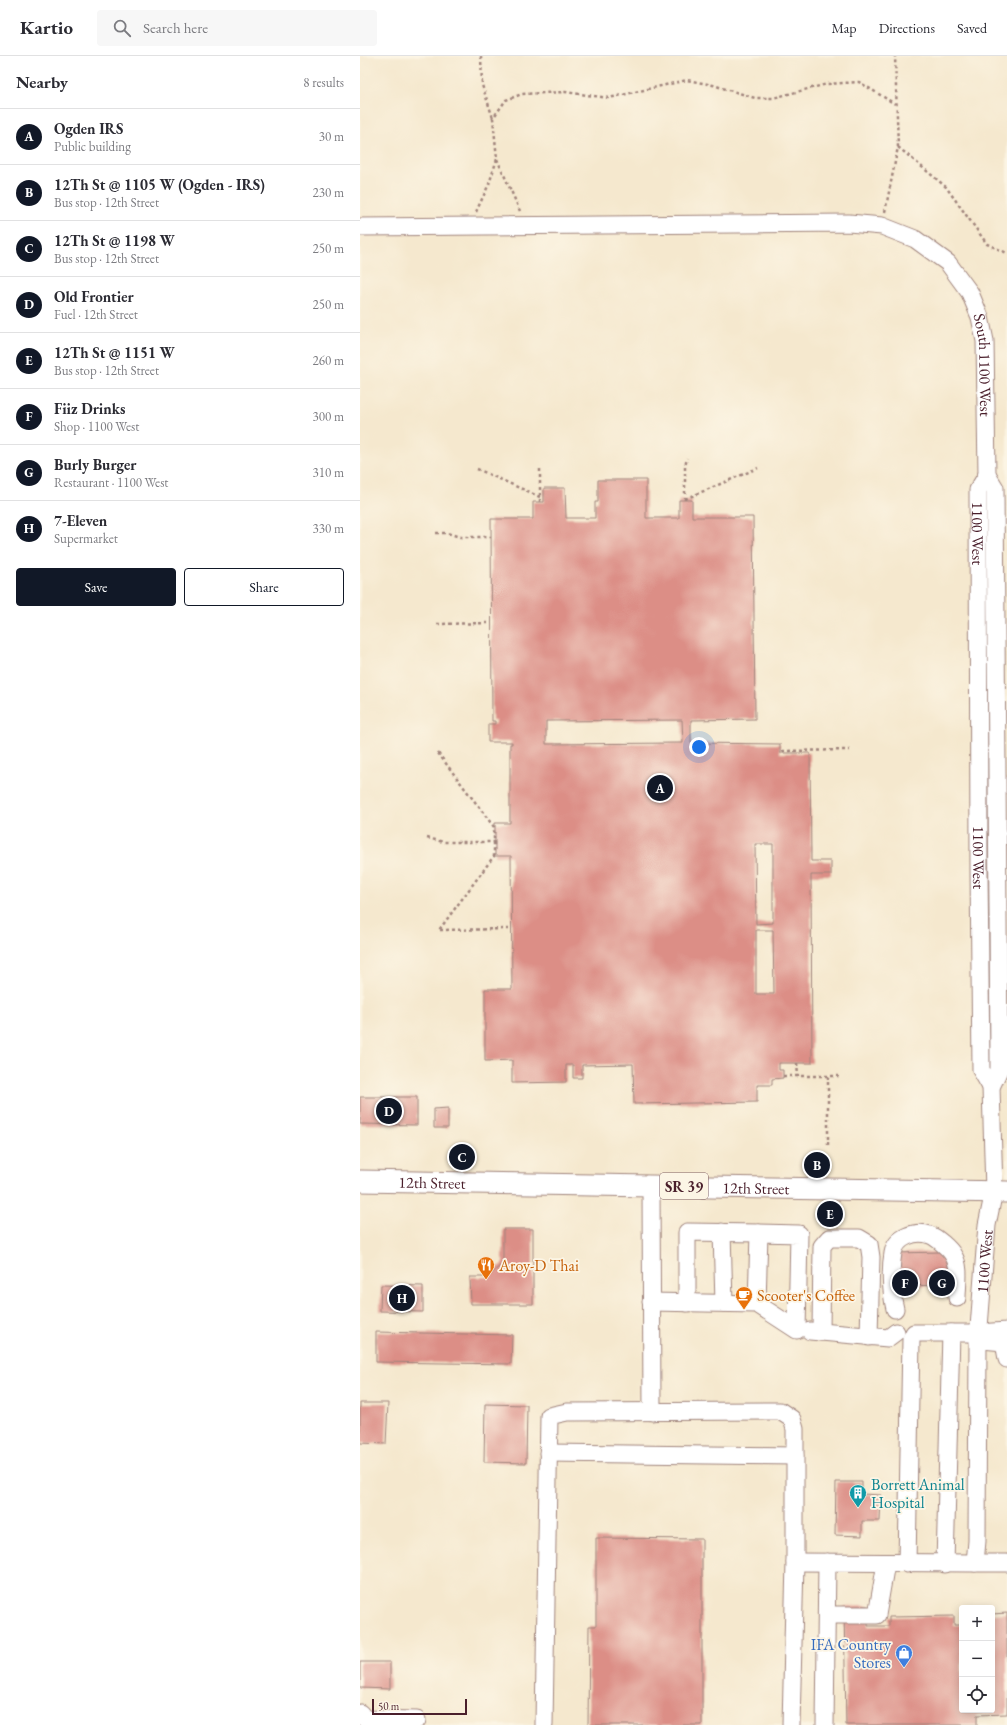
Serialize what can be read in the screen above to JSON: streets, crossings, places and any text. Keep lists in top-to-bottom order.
{
  "streets": {
    "main road": ["12th Street", "SR 39"],
    "street": ["South 1100 West", "1100 West"]
  },
  "crossings": [
    ["South 1100 West", "1100 West"],
    ["1100 West", "12th Street"]
  ],
  "places": {
    "restaurant": ["Aroy-D Thai"],
    "cafe": ["Scooter's Coffee"],
    "building": ["Borrett Animal Hospital"],
    "shop": ["IFA Country Stores"]
  },
  "scale_bar": "50 m",
  "page": {
    "header": "Kartio",
    "search": "Search here",
    "nav": ["Map", "Directions", "Saved"],
    "heading": ["Nearby", "8 results"],
    "list": [
      {
        "mark": "A",
        "name": "Ogden IRS",
        "note": "Public building",
        "value": "30 m"
      },
      {
        "mark": "B",
        "name": "12Th St @ 1105 W (Ogden - IRS)",
        "note": "Bus stop · 12th Street",
        "value": "230 m"
      },
      {
        "mark": "C",
        "name": "12Th St @ 1198 W",
        "note": "Bus stop · 12th Street",
        "value": "250 m"
      },
      {
        "mark": "D",
        "name": "Old Frontier",
        "note": "Fuel · 12th Street",
        "value": "250 m"
      },
      {
        "mark": "E",
        "name": "12Th St @ 1151 W",
        "note": "Bus stop · 12th Street",
        "value": "260 m"
      },
      {
        "mark": "F",
        "name": "Fiiz Drinks",
        "note": "Shop · 1100 West",
        "value": "300 m"
      },
      {
        "mark": "G",
        "name": "Burly Burger",
        "note": "Restaurant · 1100 West",
        "value": "310 m"
      },
      {
        "mark": "H",
        "name": "7-Eleven",
        "note": "Supermarket",
        "value": "330 m"
      }
    ],
    "buttons": ["Save", "Share"],
    "pins": [
      "A",
      "D",
      "C",
      "B",
      "E",
      "F",
      "G",
      "H"
    ],
    "map_buttons": ["+", "−"],
    "scale": "50 m"
  }
}
